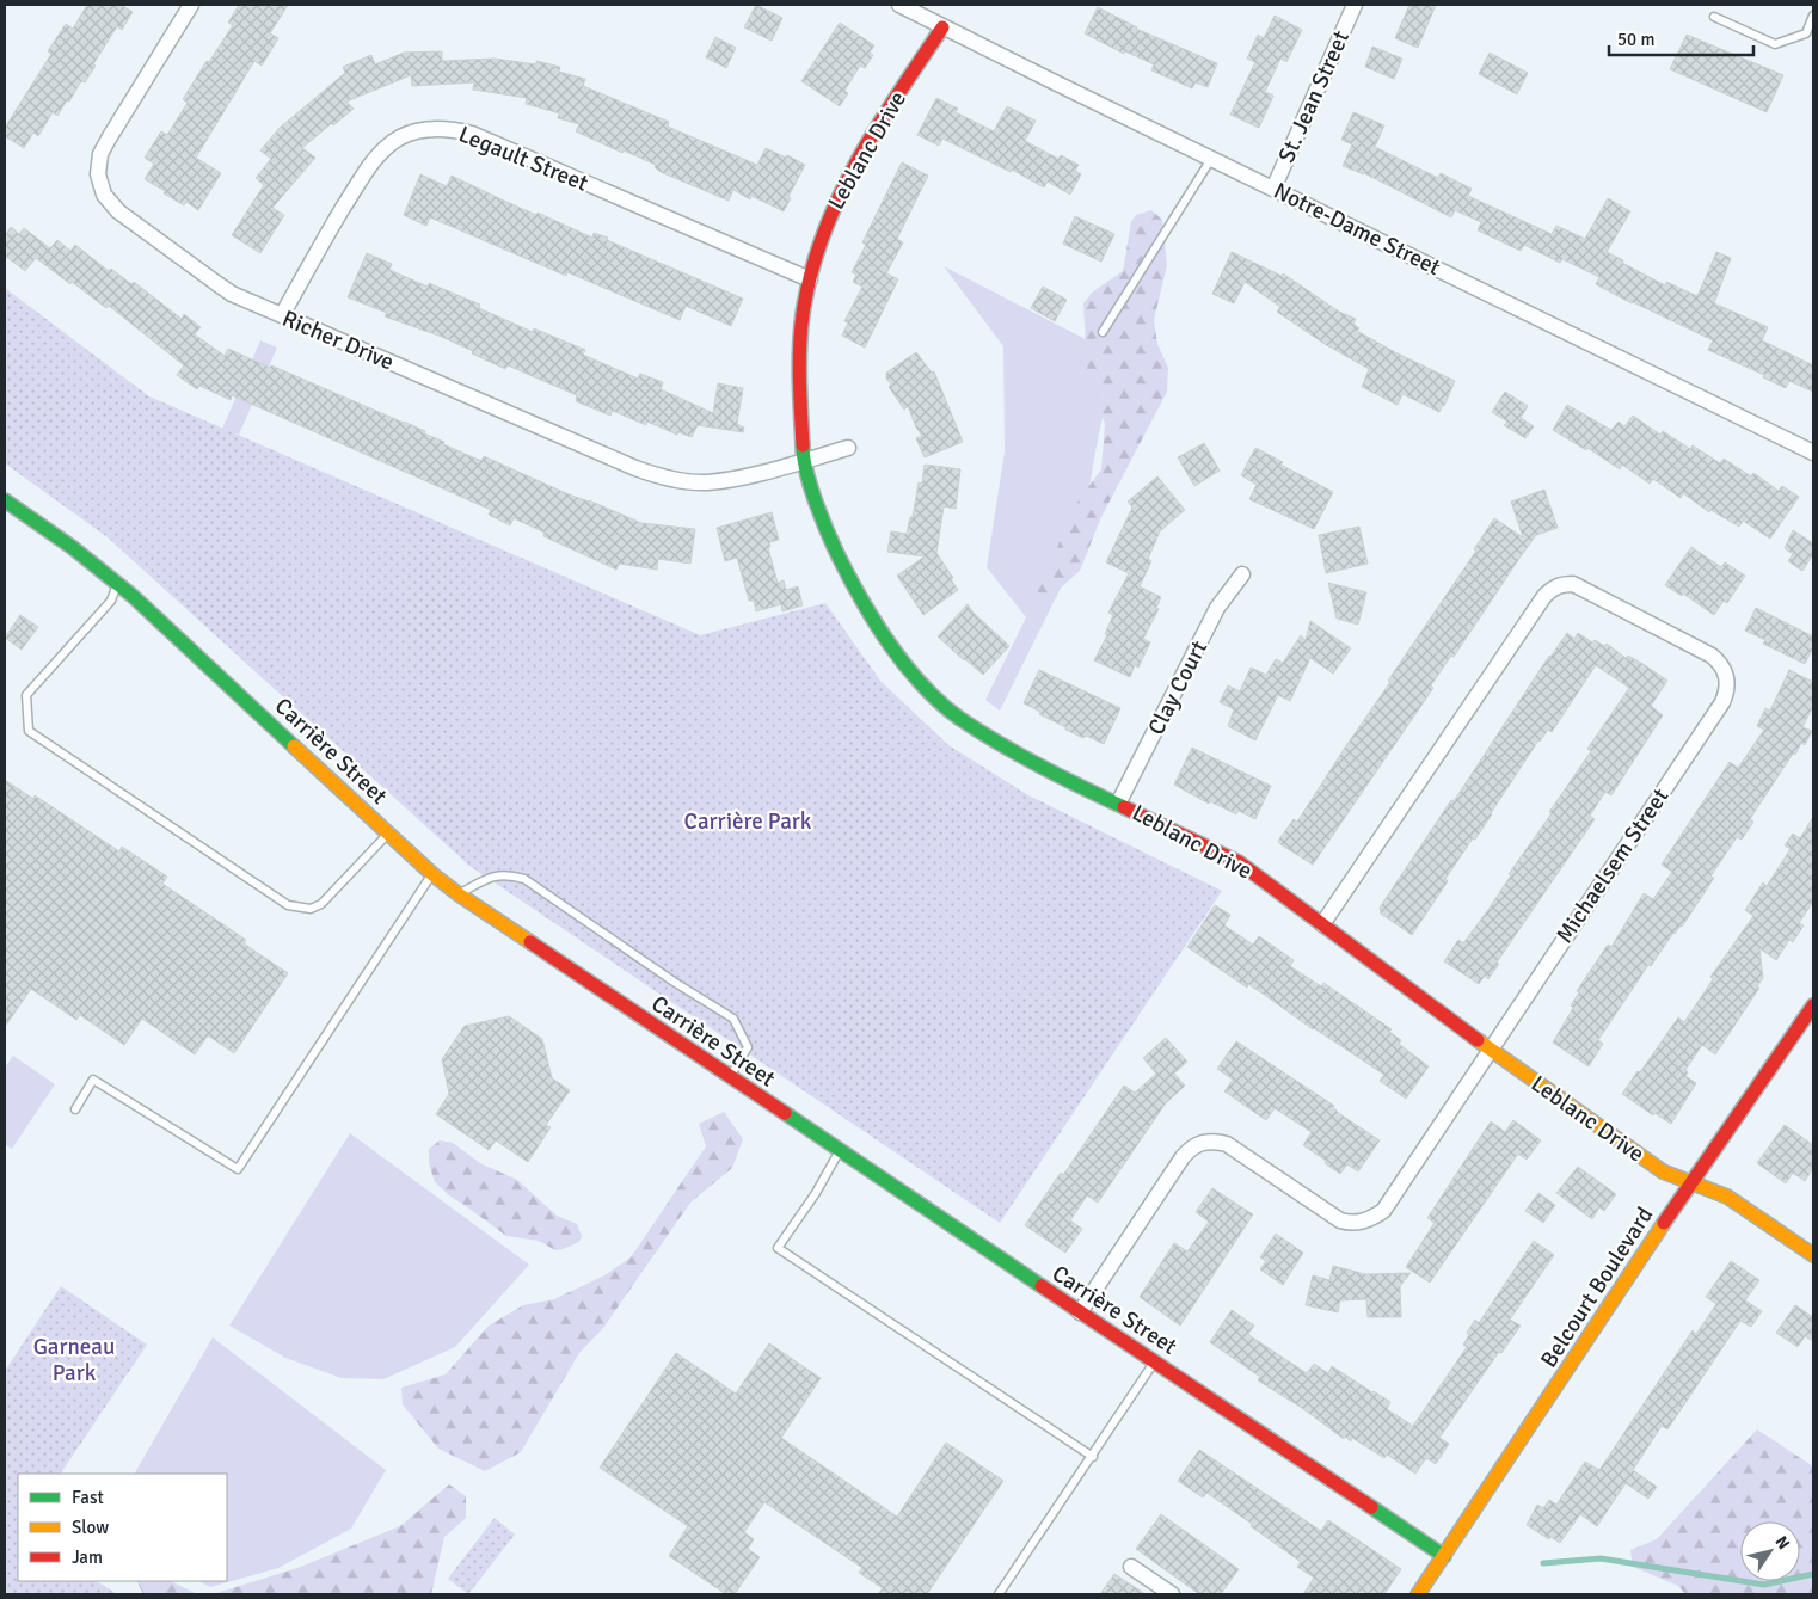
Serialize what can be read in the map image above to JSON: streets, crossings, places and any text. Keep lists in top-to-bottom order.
{
  "streets": {
    "street": [
      "St. Jean Street",
      "Leblanc Drive",
      "Legault Street",
      "Notre-Dame Street",
      "Richer Drive",
      "Clay Court",
      "Carrière Street",
      "Michaelsem Street",
      "Belcourt Boulevard"
    ]
  },
  "crossings": [
    ["St. Jean Street", "Notre-Dame Street"],
    ["Leblanc Drive", "Legault Street"],
    ["Leblanc Drive", "Notre-Dame Street"],
    ["Leblanc Drive", "Richer Drive"],
    ["Leblanc Drive", "Clay Court"],
    ["Leblanc Drive", "Michaelsem Street"],
    ["Leblanc Drive", "Belcourt Boulevard"],
    ["Legault Street", "Richer Drive"],
    ["Carrière Street", "Michaelsem Street"],
    ["Carrière Street", "Belcourt Boulevard"]
  ],
  "parks": ["Carrière Park", "Garneau Park"],
  "legend": ["Fast", "Slow", "Jam"],
  "scale_bar": "50 m",
  "north": "top right"
}
